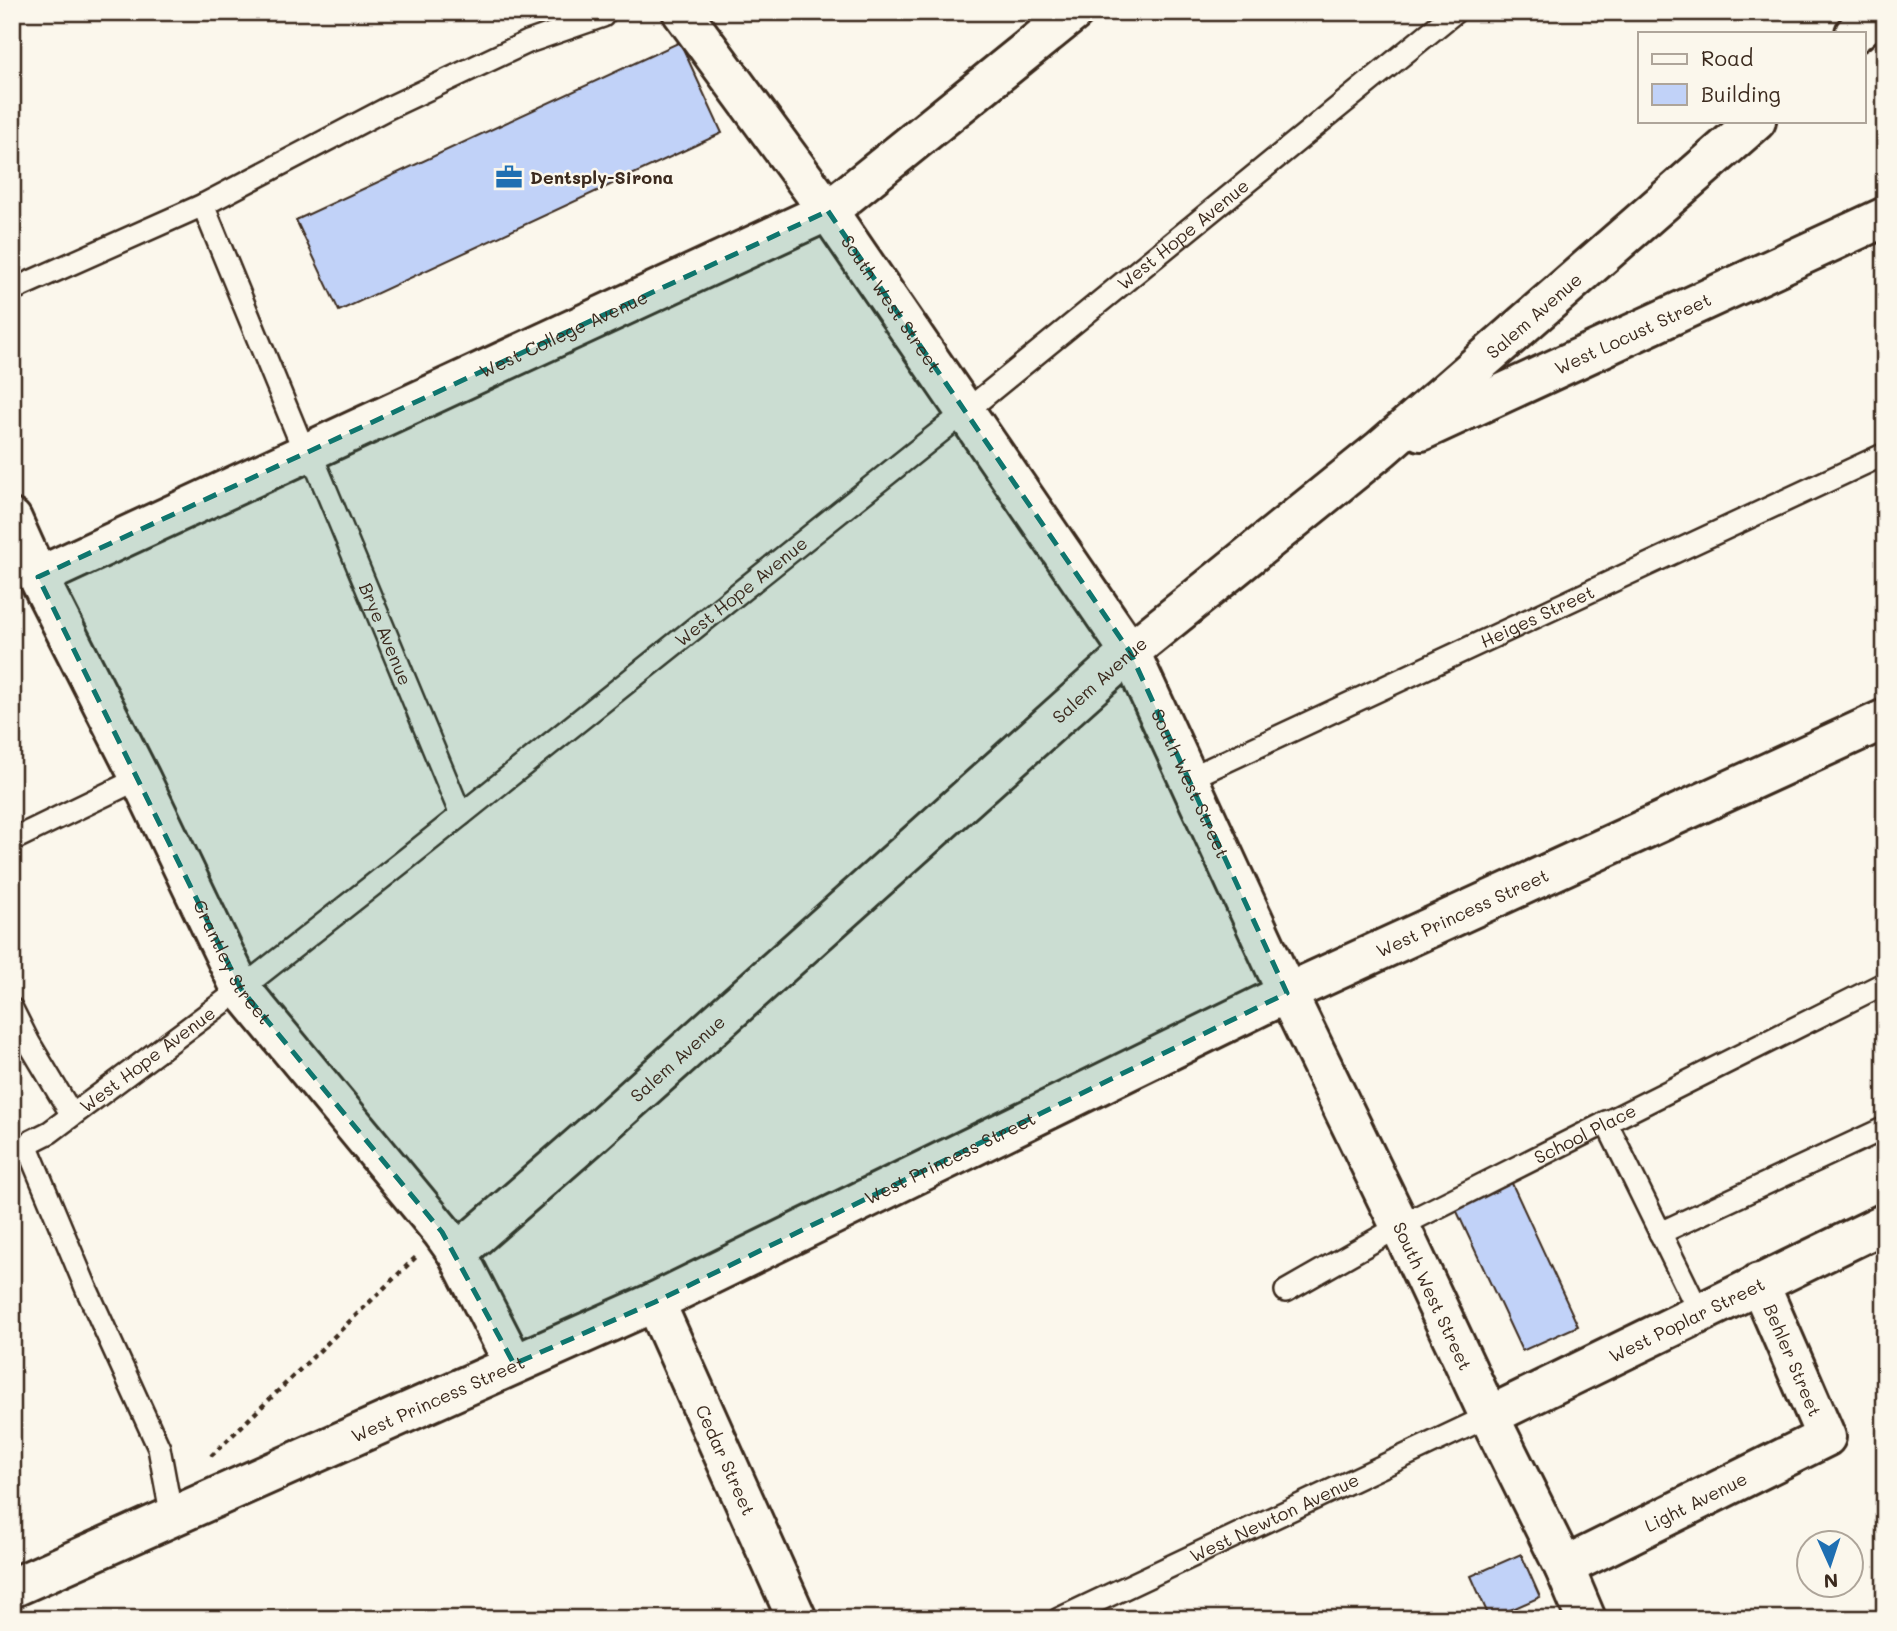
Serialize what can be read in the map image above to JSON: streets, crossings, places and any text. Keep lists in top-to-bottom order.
{
  "streets": {
    "street": [
      "South West Street",
      "Salem Avenue",
      "West Locust Street",
      "West College Avenue",
      "West Princess Street",
      "Grantley Street",
      "West Poplar Street",
      "Behler Street",
      "Cedar Street",
      "Light Avenue"
    ],
    "lane": [
      "West Hope Avenue",
      "Heiges Street",
      "Brye Avenue",
      "School Place",
      "West Newton Avenue"
    ]
  },
  "crossings": [
    ["West Hope Avenue", "South West Street"],
    ["West Hope Avenue", "Brye Avenue"],
    ["West Hope Avenue", "Grantley Street"],
    ["South West Street", "Salem Avenue"],
    ["South West Street", "West College Avenue"],
    ["South West Street", "Heiges Street"],
    ["South West Street", "West Princess Street"],
    ["South West Street", "School Place"],
    ["South West Street", "West Poplar Street"],
    ["South West Street", "Light Avenue"],
    ["South West Street", "West Newton Avenue"],
    ["Salem Avenue", "West Locust Street"],
    ["Salem Avenue", "Grantley Street"],
    ["West College Avenue", "Brye Avenue"],
    ["West College Avenue", "Grantley Street"],
    ["West Princess Street", "Grantley Street"],
    ["West Princess Street", "Cedar Street"],
    ["West Poplar Street", "Behler Street"],
    ["West Poplar Street", "West Newton Avenue"],
    ["Behler Street", "Light Avenue"]
  ],
  "places": {
    "office": ["Dentsply-Sirona"]
  },
  "legend": ["Road", "Building"],
  "north": "bottom"
}
